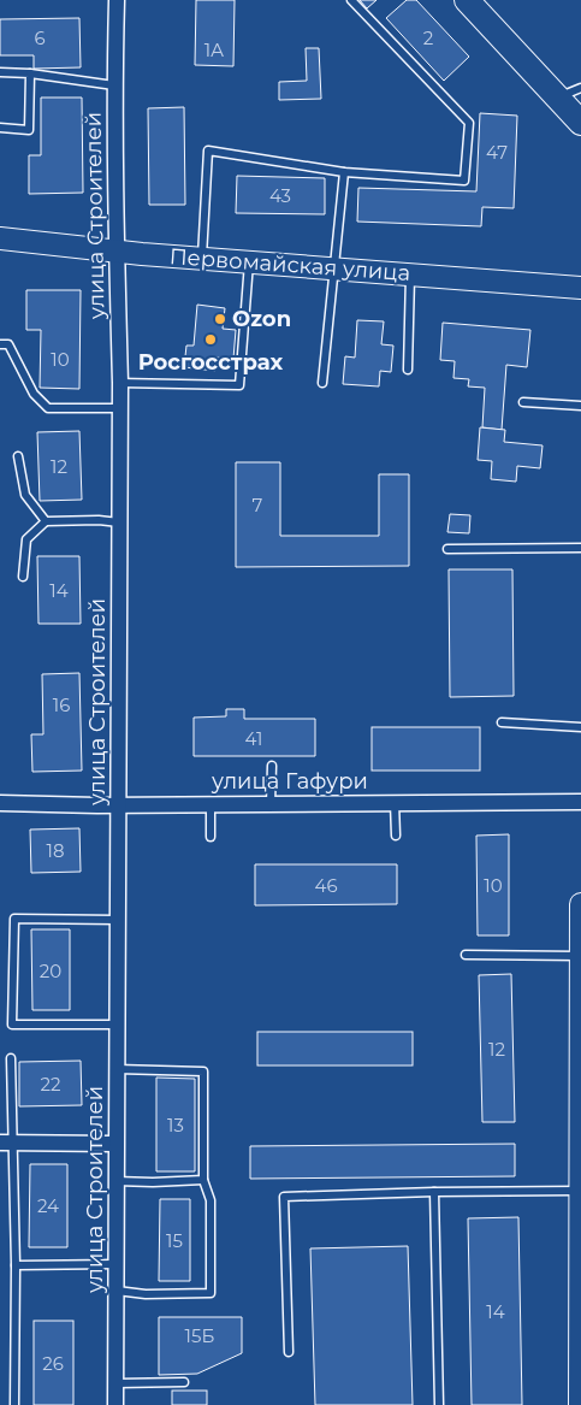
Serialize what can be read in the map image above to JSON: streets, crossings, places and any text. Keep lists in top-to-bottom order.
{
  "streets": {
    "street": ["улица Строителей", "Первомайская улица", "улица Гафури"]
  },
  "crossings": [
    ["улица Строителей", "Первомайская улица"],
    ["улица Строителей", "улица Гафури"]
  ],
  "places": ["Ozon", "Росгосстрах"],
  "house_numbers": [
    "6",
    "2",
    "1А",
    "47",
    "43",
    "10",
    "12",
    "7",
    "14",
    "16",
    "41",
    "18",
    "46",
    "10",
    "20",
    "12",
    "22",
    "13",
    "24",
    "15",
    "14",
    "15Б",
    "26"
  ]
}
